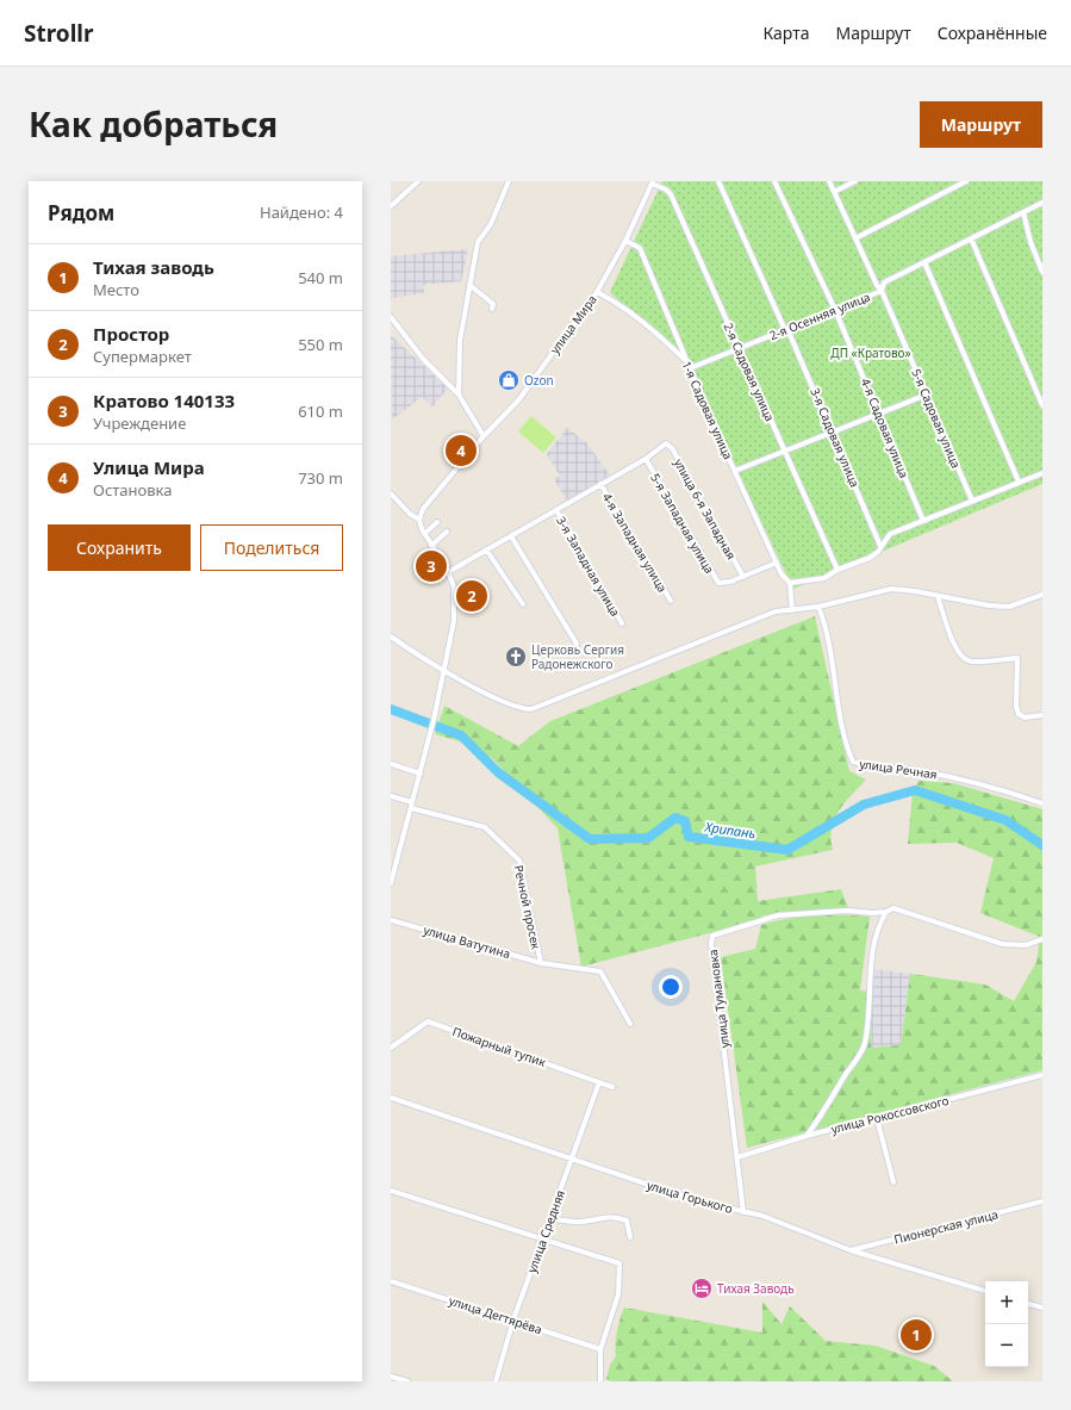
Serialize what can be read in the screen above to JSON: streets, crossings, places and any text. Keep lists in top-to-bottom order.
{
  "streets": {
    "street": [
      "2-я Осенняя улица",
      "улица Мира",
      "2-я Садовая улица",
      "1-я Садовая улица",
      "5-я Садовая улица",
      "4-я Садовая улица",
      "3-я Садовая улица",
      "улица 6-я Западная",
      "5-я Западная улица",
      "4-я Западная улица",
      "3-я Западная улица",
      "улица Речная",
      "Речной просек",
      "улица Ватутина",
      "улица Тумановка",
      "Пожарный тупик",
      "улица Рокоссовского",
      "улица Горького",
      "Пионерская улица",
      "улица Средняя",
      "улица Дегтярёва"
    ]
  },
  "crossings": [
    ["2-я Осенняя улица", "2-я Садовая улица"],
    ["2-я Осенняя улица", "1-я Садовая улица"],
    ["2-я Осенняя улица", "5-я Садовая улица"],
    ["2-я Осенняя улица", "4-я Садовая улица"],
    ["2-я Осенняя улица", "3-я Садовая улица"],
    ["улица Мира", "2-я Садовая улица"],
    ["улица Мира", "1-я Садовая улица"],
    ["1-я Садовая улица", "5-я Западная улица"],
    ["улица 6-я Западная", "5-я Западная улица"],
    ["Речной просек", "улица Ватутина"],
    ["улица Тумановка", "улица Рокоссовского"],
    ["улица Тумановка", "улица Горького"],
    ["Пожарный тупик", "улица Средняя"],
    ["улица Горького", "Пионерская улица"],
    ["улица Горького", "улица Средняя"],
    ["улица Средняя", "улица Дегтярёва"]
  ],
  "water": ["Хрипань"],
  "parks": ["ДП «Кратово»"],
  "places": {
    "shop": ["Ozon"],
    "church": ["Церковь Сергия Радонежского"],
    "hotel": ["Тихая Заводь"]
  },
  "page": {
    "header": "Strollr",
    "nav": ["Карта", "Маршрут", "Сохранённые"],
    "title": "Как добраться",
    "buttons": [
      "Маршрут",
      ["Сохранить", "Поделиться"]
    ],
    "heading": ["Рядом", "Найдено: 4"],
    "list": [
      {
        "mark": "1",
        "name": "Тихая заводь",
        "note": "Место",
        "value": "540 m"
      },
      {
        "mark": "2",
        "name": "Простор",
        "note": "Супермаркет",
        "value": "550 m"
      },
      {
        "mark": "3",
        "name": "Кратово 140133",
        "note": "Учреждение",
        "value": "610 m"
      },
      {
        "mark": "4",
        "name": "Улица Мира",
        "note": "Остановка",
        "value": "730 m"
      }
    ],
    "pins": [
      "4",
      "3",
      "2",
      "1"
    ],
    "map_buttons": ["+", "−"]
  }
}
